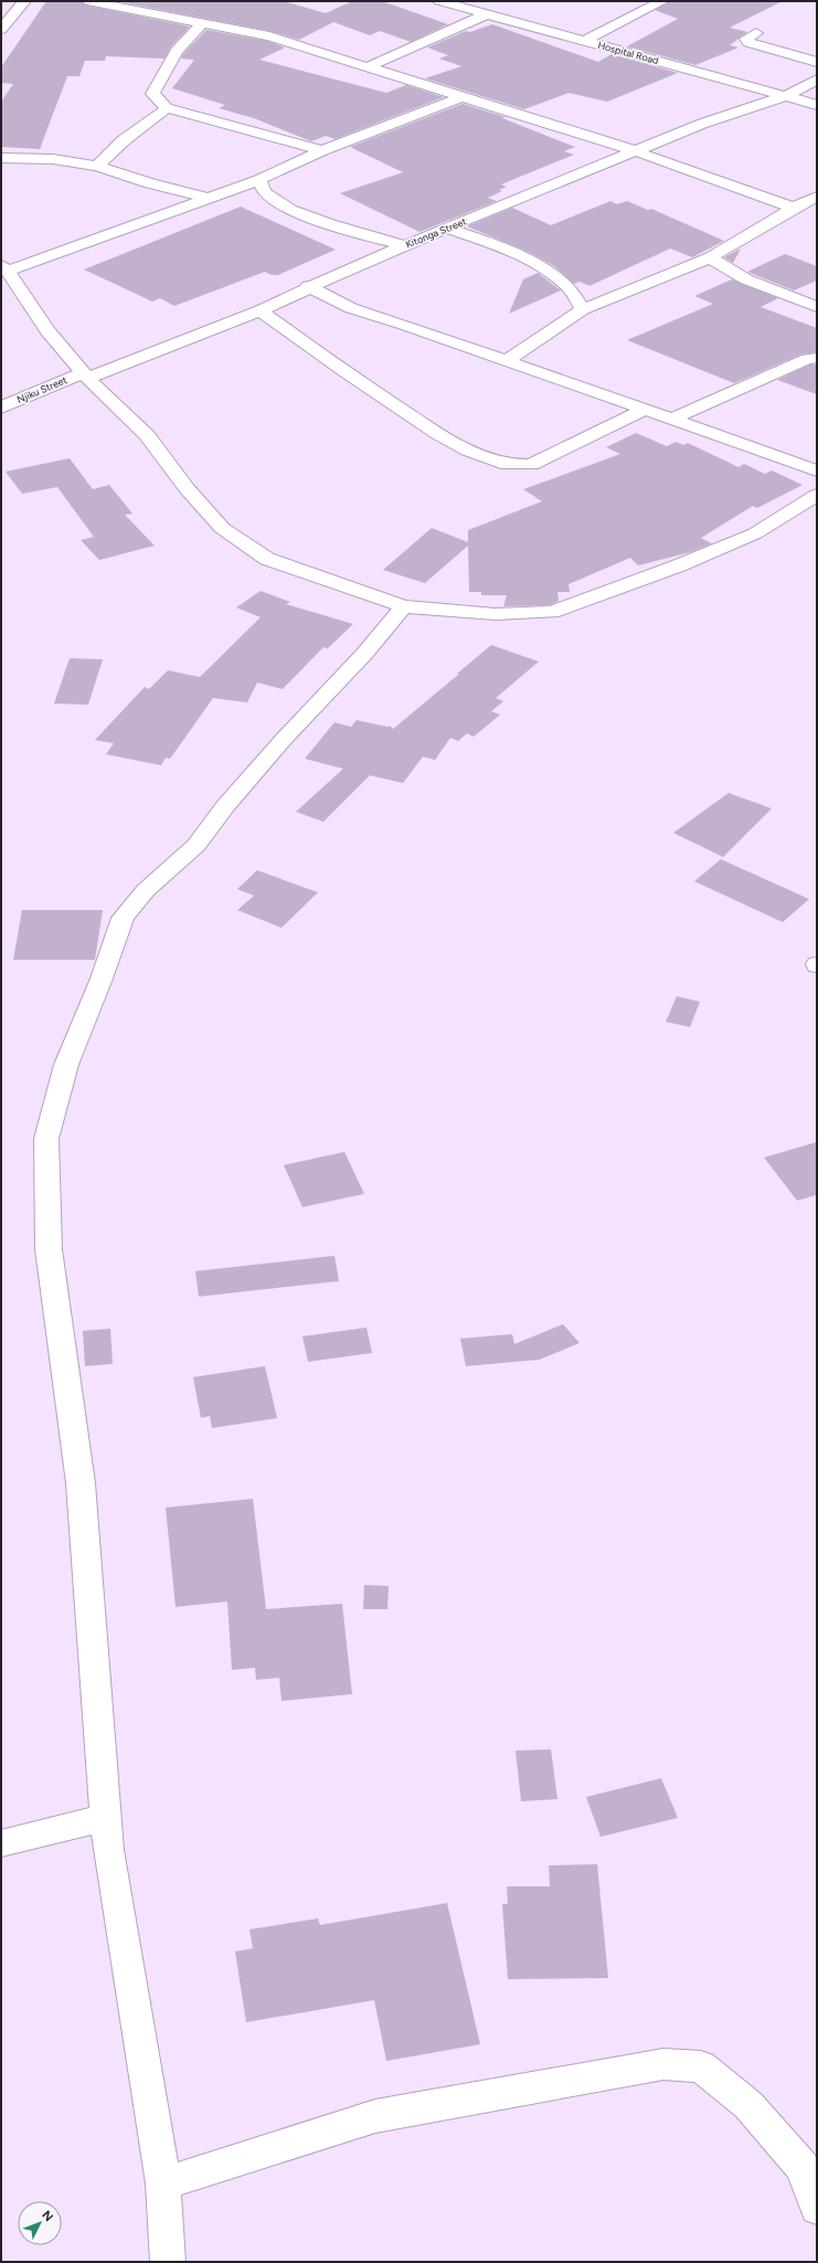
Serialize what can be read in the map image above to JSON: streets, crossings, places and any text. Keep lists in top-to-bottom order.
{
  "streets": {
    "street": ["Hospital Road", "Kitonga Street", "Njiku Street"]
  },
  "crossings": [
    ["Hospital Road", "Kitonga Street"],
    ["Kitonga Street", "Njiku Street"]
  ],
  "north": "top right"
}
